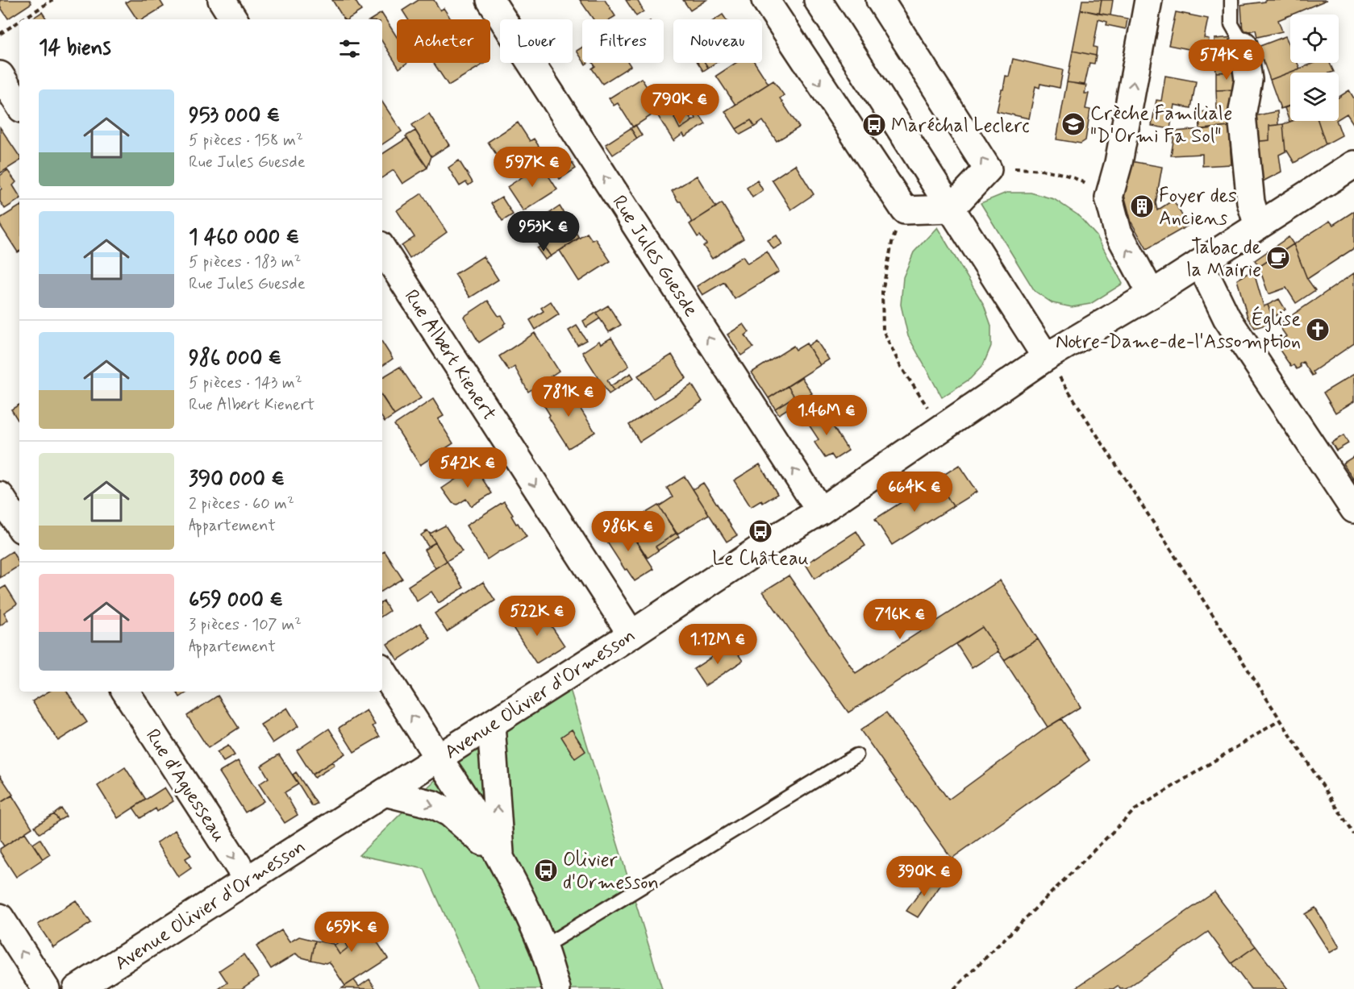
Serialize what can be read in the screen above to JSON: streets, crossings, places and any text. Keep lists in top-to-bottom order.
{
  "streets": {
    "street": [
      "Rue Jules Guesde",
      "Rue Albert Kienert",
      "Avenue Olivier d'Ormesson",
      "Rue d'Aguesseau"
    ]
  },
  "crossings": [
    ["Rue Jules Guesde", "Avenue Olivier d'Ormesson"],
    ["Rue Albert Kienert", "Avenue Olivier d'Ormesson"],
    ["Avenue Olivier d'Ormesson", "Rue d'Aguesseau"]
  ],
  "one_way": ["Rue Albert Kienert"],
  "places": {
    "school or university": ["Crèche Familiale \"D'Ormi Fa Sol\""],
    "bus stop": ["Maréchal Leclerc", "Le Château", "Olivier d'Ormesson"],
    "building": ["Foyer des Anciens"],
    "cafe": ["Tabac de la Mairie"],
    "church": ["Église Notre-Dame-de-l'Assomption"]
  },
  "page": {
    "chip": [
      "Acheter",
      "Louer",
      "Filtres",
      "Nouveau"
    ],
    "heading": "14 biens",
    "price": [
      "574K €",
      "790K €",
      "597K €",
      "953K €",
      "781K €",
      "1.46M €",
      "542K €",
      "664K €",
      "986K €",
      "522K €",
      "716K €",
      "1.12M €",
      "390K €",
      "659K €"
    ],
    "list": [
      {
        "name": "953 000 €",
        "note": "5 pièces · 158 m² · Rue Jules Guesde"
      },
      {
        "name": "1 460 000 €",
        "note": "5 pièces · 183 m² · Rue Jules Guesde"
      },
      {
        "name": "986 000 €",
        "note": "5 pièces · 143 m² · Rue Albert Kienert"
      },
      {
        "name": "390 000 €",
        "note": "2 pièces · 60 m² · Appartement"
      },
      {
        "name": "659 000 €",
        "note": "3 pièces · 107 m² · Appartement"
      }
    ]
  }
}
